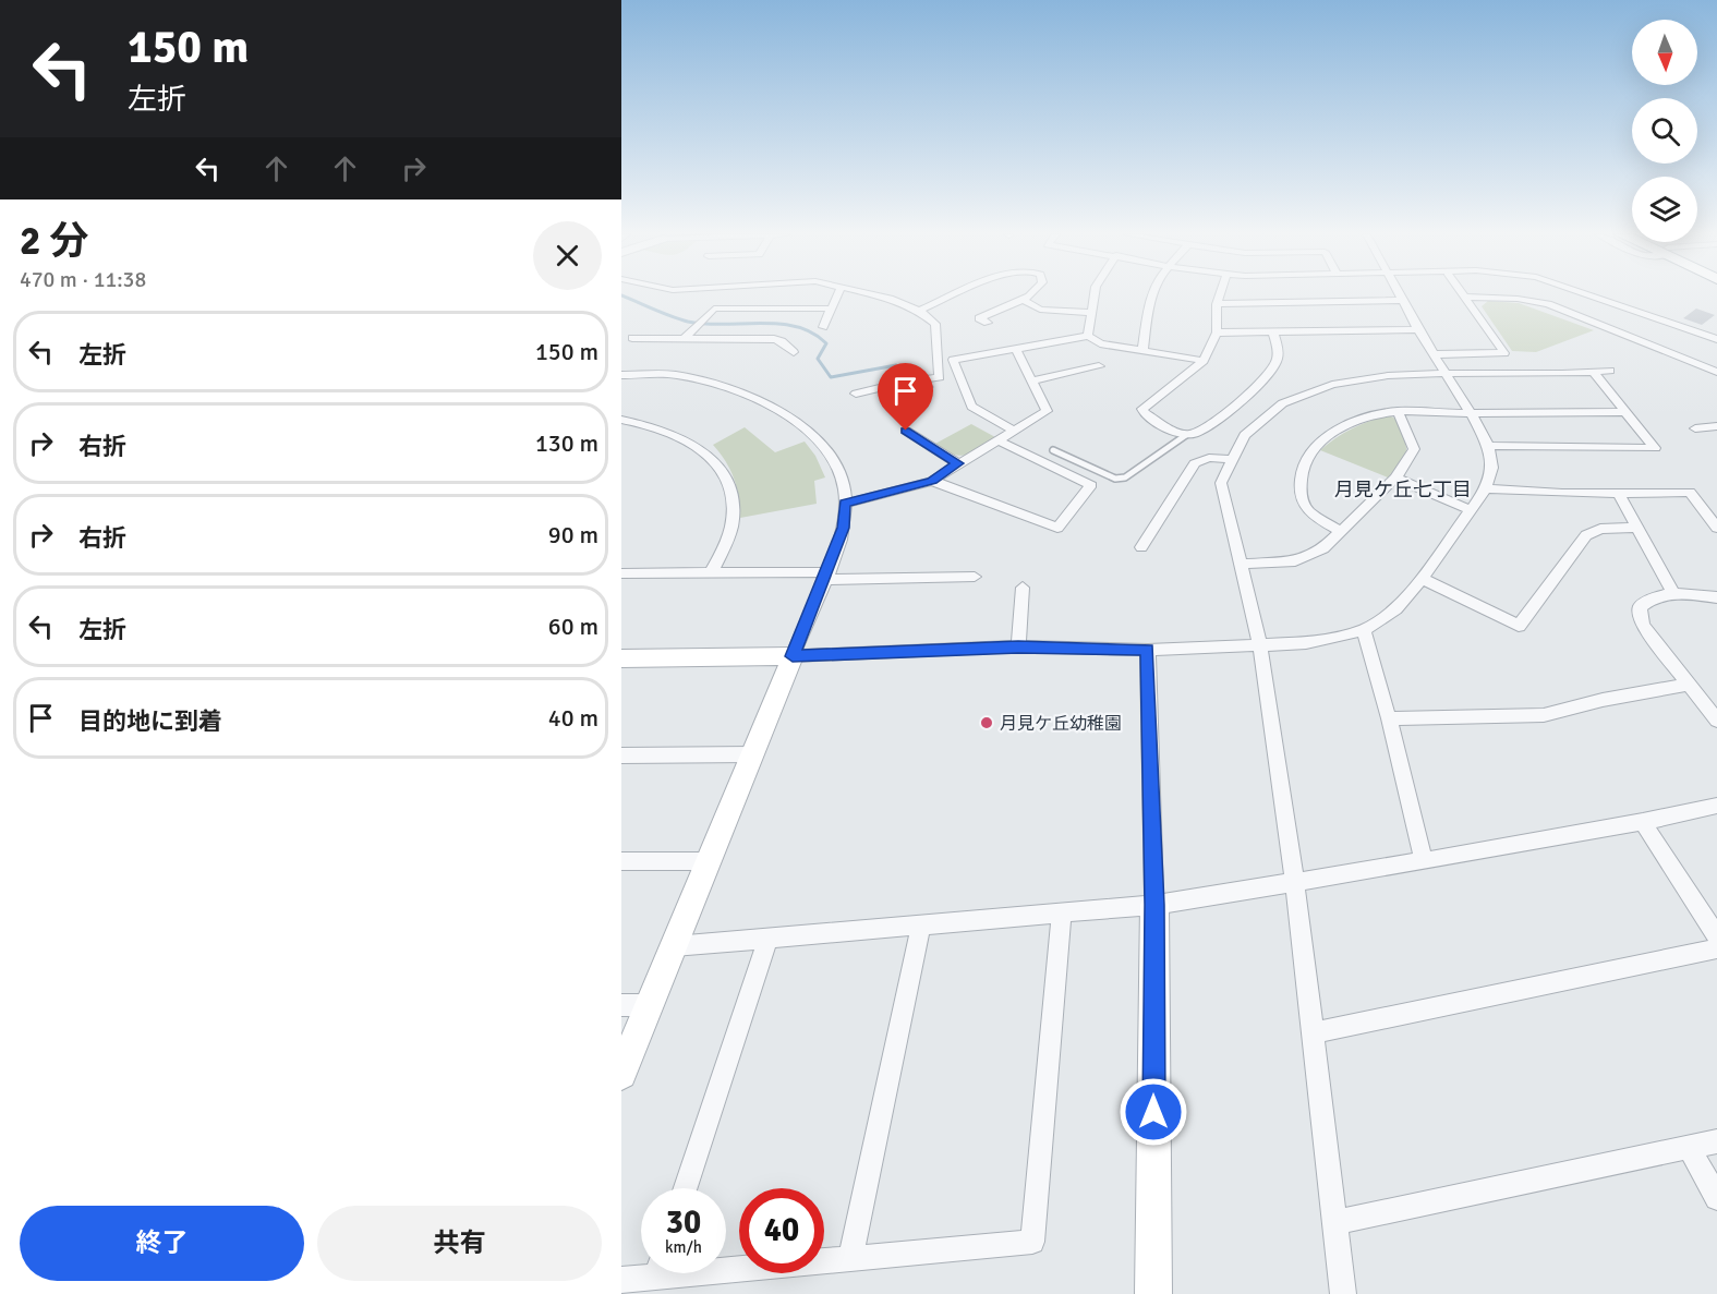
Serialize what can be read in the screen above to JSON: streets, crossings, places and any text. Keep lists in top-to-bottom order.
{
  "districts": ["月見ケ丘七丁目"],
  "places": ["月見ケ丘幼稚園"],
  "north": "bottom",
  "page": {
    "turn": ["150 m", "左折"],
    "heading": ["2 分", "470 m · 11:38"],
    "list": [
      {
        "name": "左折",
        "value": "150 m"
      },
      {
        "name": "右折",
        "value": "130 m"
      },
      {
        "name": "右折",
        "value": "90 m"
      },
      {
        "name": "左折",
        "value": "60 m"
      },
      {
        "name": "目的地に到着",
        "value": "40 m"
      }
    ],
    "speed": "30 km/h",
    "limit": "40",
    "buttons": ["終了", "共有"]
  }
}
